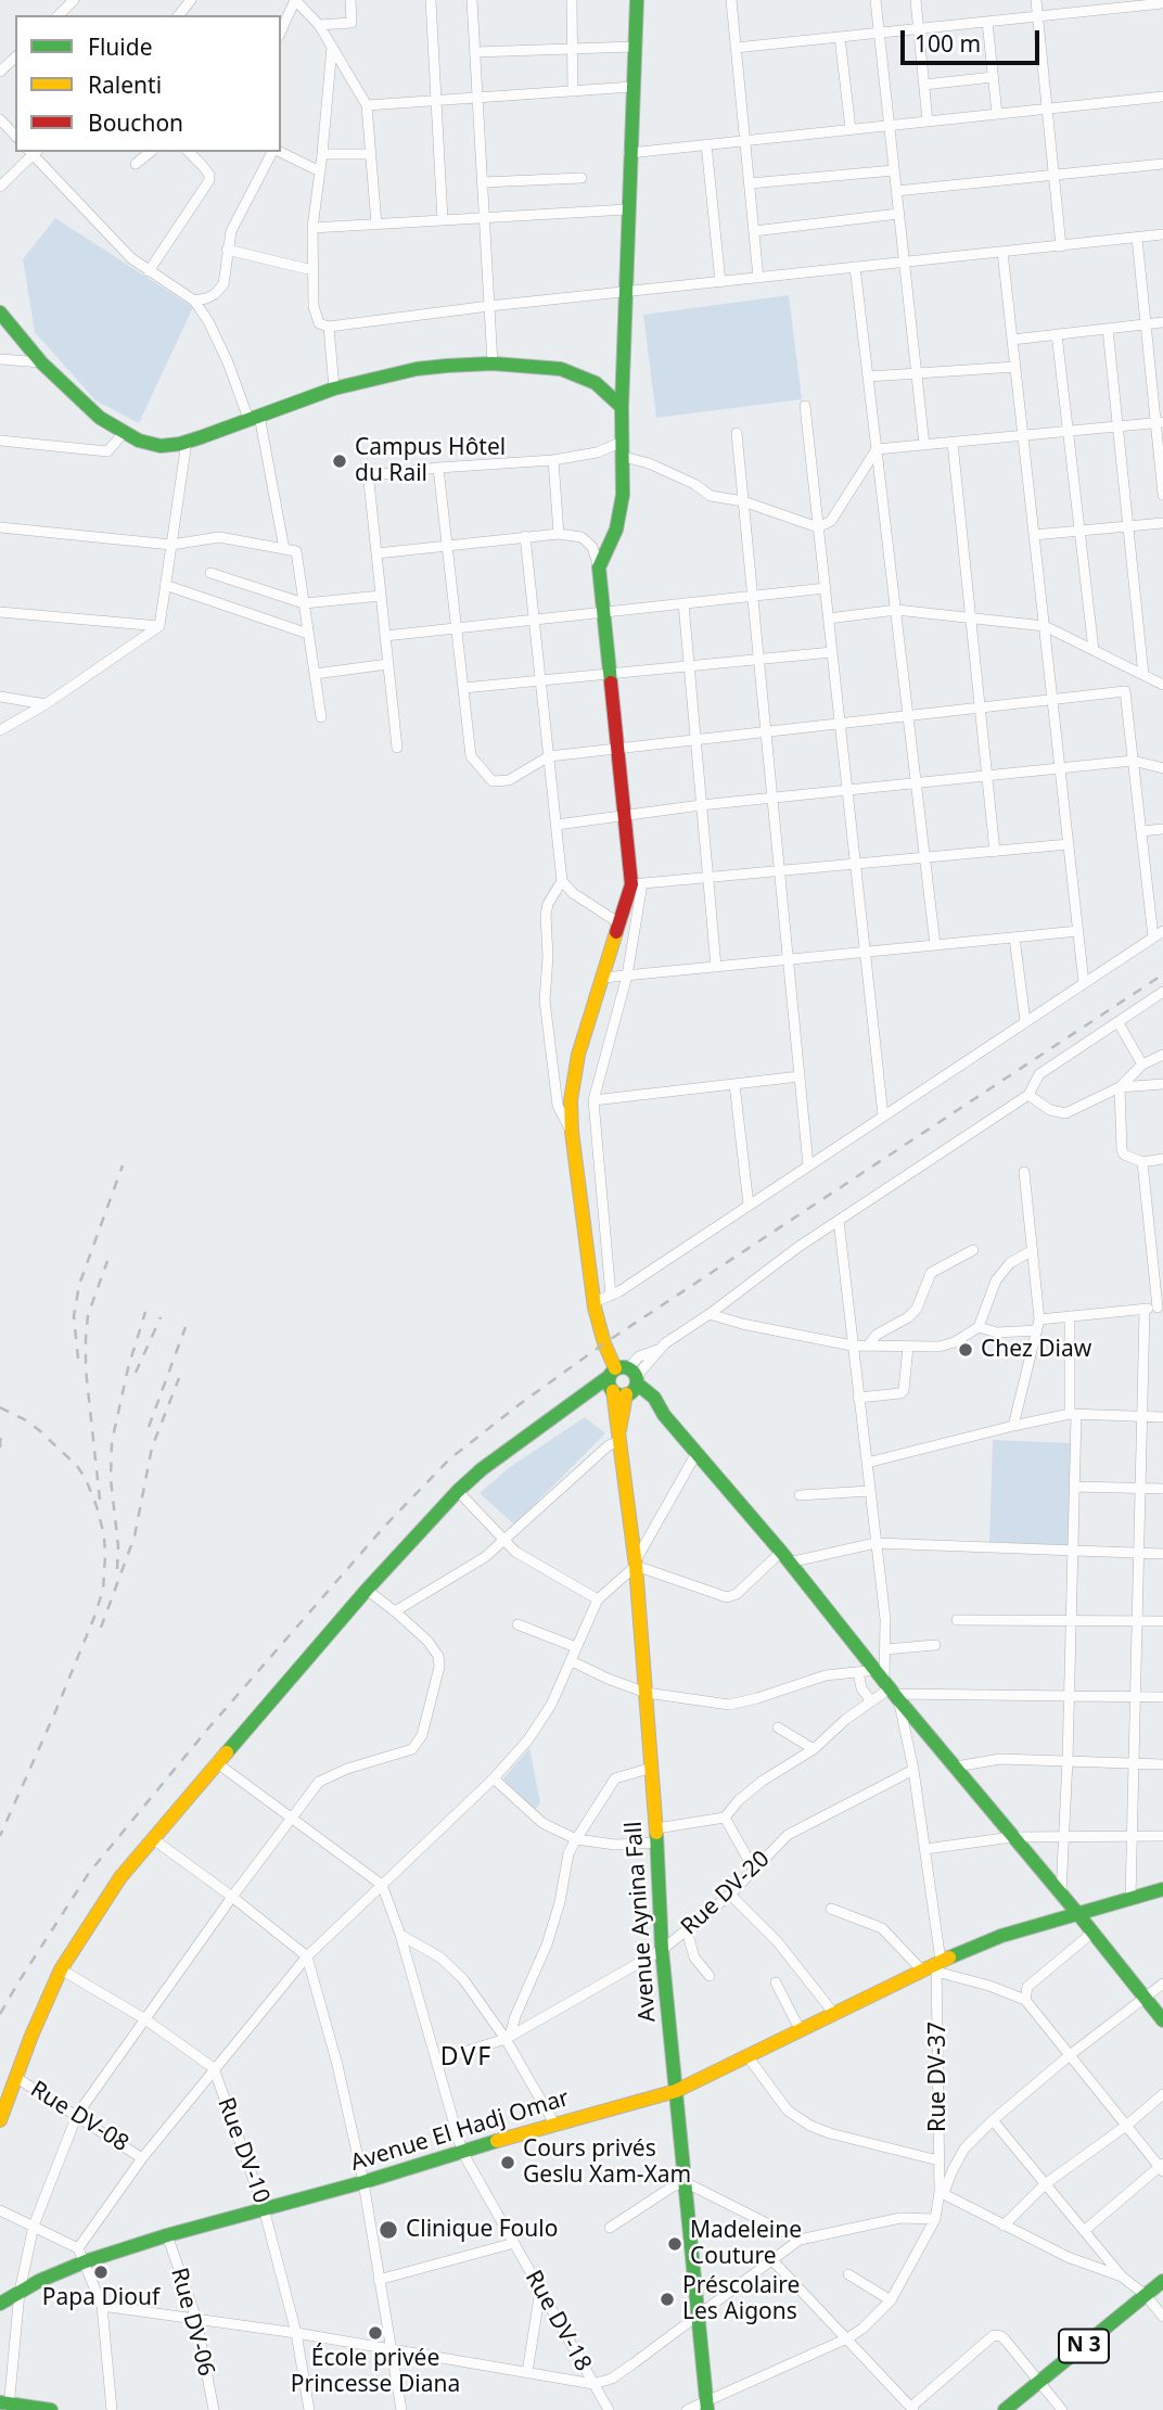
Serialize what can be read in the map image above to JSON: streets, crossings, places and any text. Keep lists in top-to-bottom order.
{
  "streets": {
    "main road": ["Avenue Aynina Fall", "Avenue El Hadj Omar", "N 3"],
    "street": [
      "Rue DV-20",
      "Rue DV-37",
      "Rue DV-08",
      "Rue DV-10",
      "Rue DV-18",
      "Rue DV-06"
    ]
  },
  "crossings": [
    ["Rue DV-20", "Avenue Aynina Fall"],
    ["Rue DV-20", "Rue DV-37"],
    ["Rue DV-20", "Rue DV-18"],
    ["Avenue Aynina Fall", "Avenue El Hadj Omar"],
    ["Rue DV-37", "Avenue El Hadj Omar"],
    ["Avenue El Hadj Omar", "Rue DV-10"],
    ["Avenue El Hadj Omar", "Rue DV-18"],
    ["Avenue El Hadj Omar", "Rue DV-06"]
  ],
  "districts": ["DVF"],
  "places": [
    "Campus Hôtel du Rail",
    "Chez Diaw",
    "Cours privés Geslu Xam-Xam",
    "Clinique Foulo",
    "Madeleine Couture",
    "Papa Diouf",
    "Préscolaire Les Aigons",
    "École privée Princesse Diana"
  ],
  "legend": ["Fluide", "Ralenti", "Bouchon"],
  "scale_bar": "100 m"
}
